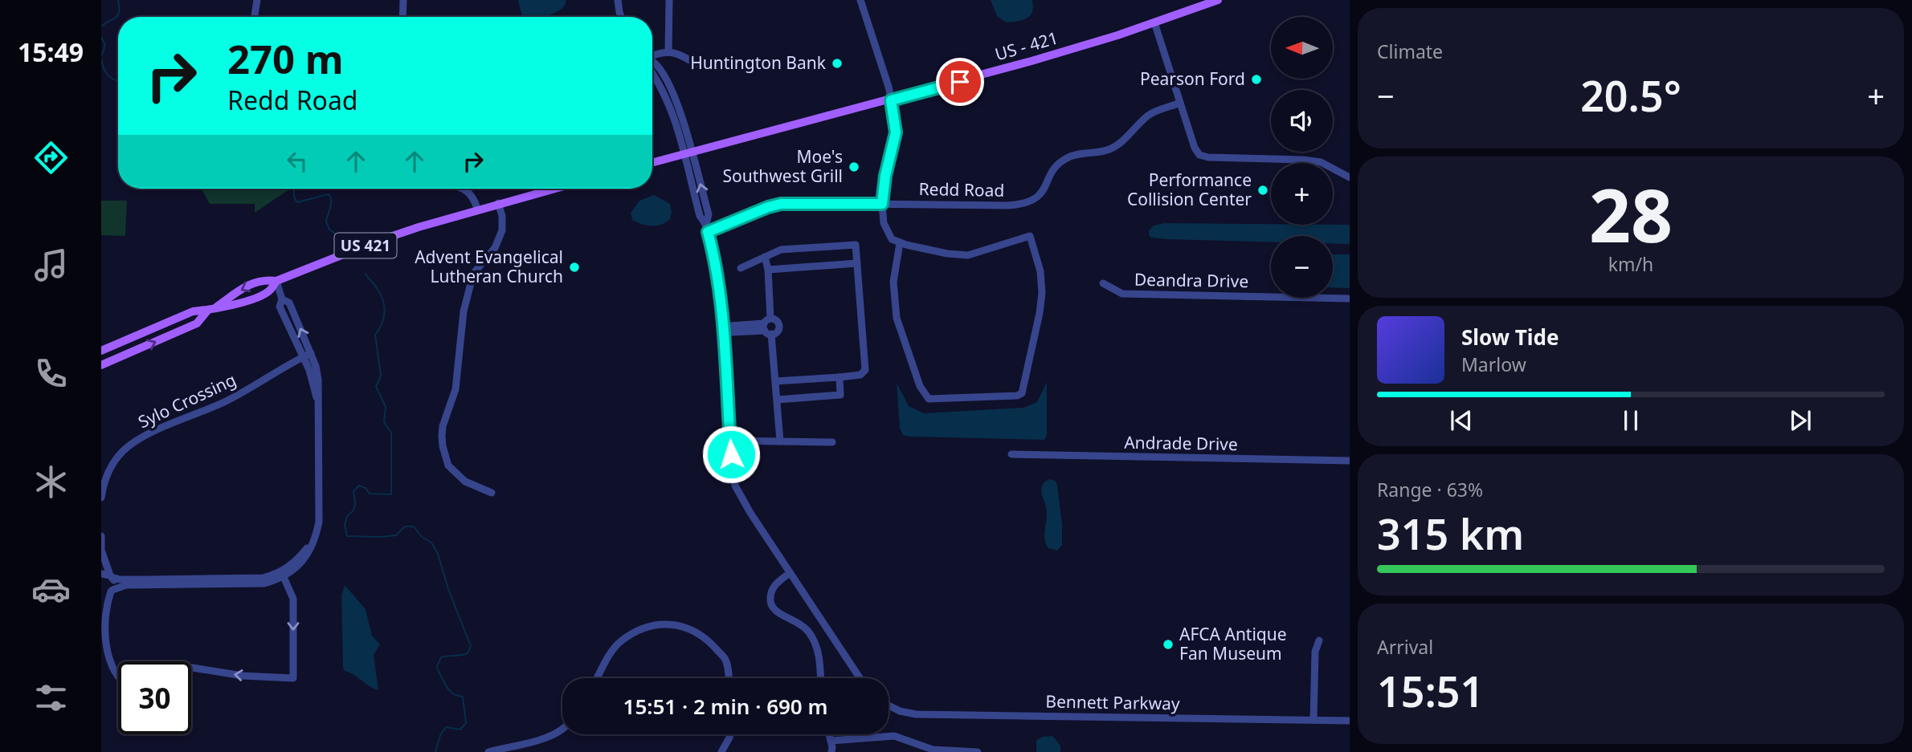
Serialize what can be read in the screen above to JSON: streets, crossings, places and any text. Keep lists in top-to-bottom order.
{
  "streets": {
    "main road": ["US - 421", "US 421"],
    "street": [
      "Redd Road",
      "Deandra Drive",
      "Sylo Crossing",
      "Andrade Drive",
      "Bennett Parkway"
    ]
  },
  "places": [
    "Huntington Bank",
    "Pearson Ford",
    "Moe's Southwest Grill",
    "Performance Collision Center",
    "Advent Evangelical Lutheran Church",
    "AFCA Antique Fan Museum"
  ],
  "north": "left",
  "page": {
    "tabs": "15:49",
    "tile": [
      "Climate",
      ["28", "km/h"],
      ["Range · 63%", "315 km"],
      ["Arrival", "15:51"]
    ],
    "map_buttons": ["+", "−"],
    "turn": ["270 m", "Redd Road"],
    "heat": ["−", "20.5°", "+"],
    "song": ["Slow Tide", "Marlow"],
    "limit": "30",
    "trip": "15:51 · 2 min · 690 m"
  }
}
